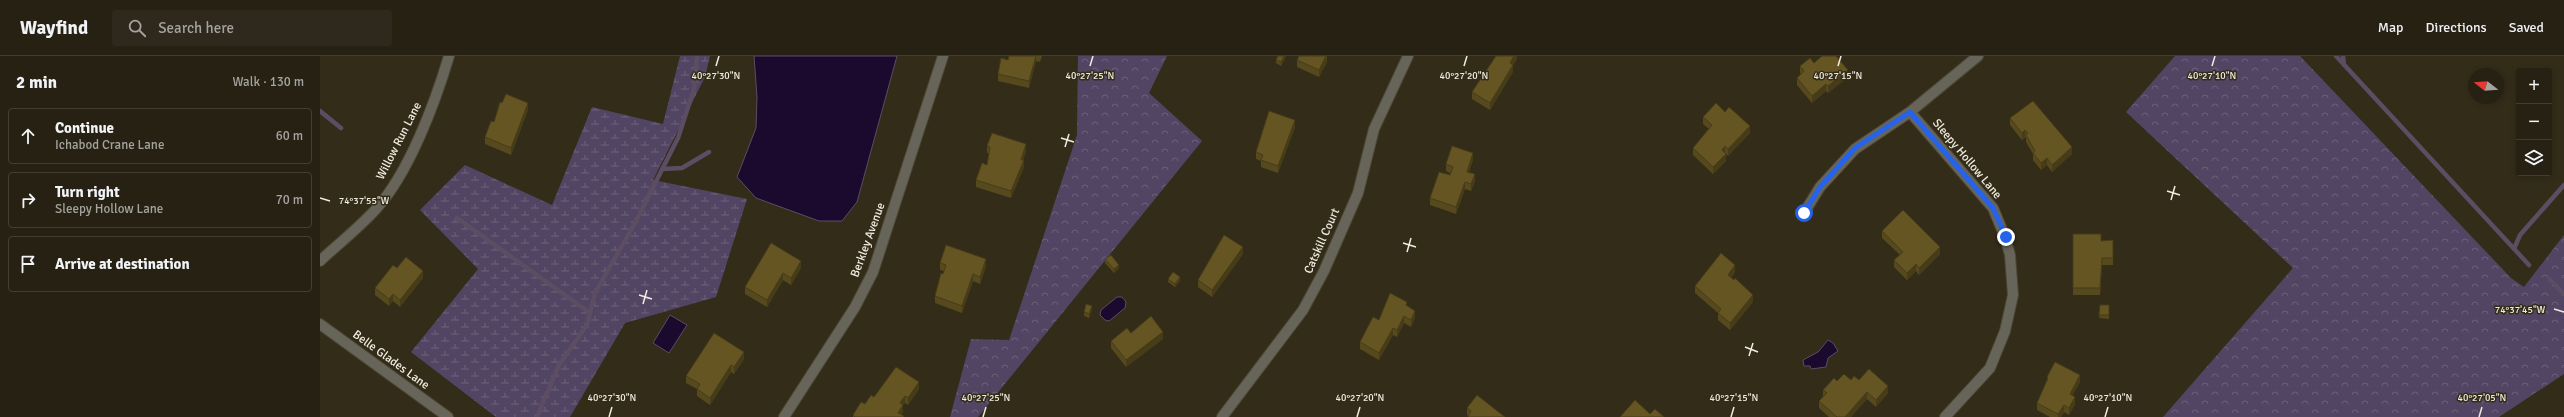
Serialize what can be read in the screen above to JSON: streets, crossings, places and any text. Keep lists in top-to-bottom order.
{
  "streets": {
    "street": [
      "Willow Run Lane",
      "Sleepy Hollow Lane",
      "Berkley Avenue",
      "Catskill Court",
      "Belle Glades Lane"
    ]
  },
  "north": "left",
  "page": {
    "header": "Wayfind",
    "search": "Search here",
    "nav": ["Map", "Directions", "Saved"],
    "heading": ["2 min", "Walk · 130 m"],
    "map_buttons": ["+", "−"],
    "list": [
      ["Continue", "Ichabod Crane Lane", "60 m"],
      ["Turn right", "Sleepy Hollow Lane", "70 m"],
      "Arrive at destination"
    ]
  },
  "coordinates": [
    "40°27'30\"N",
    "40°27'25\"N",
    "40°27'20\"N",
    "40°27'15\"N",
    "40°27'10\"N",
    "74°37'55\"W",
    "74°37'45\"W",
    "40°27'05\"N"
  ]
}
